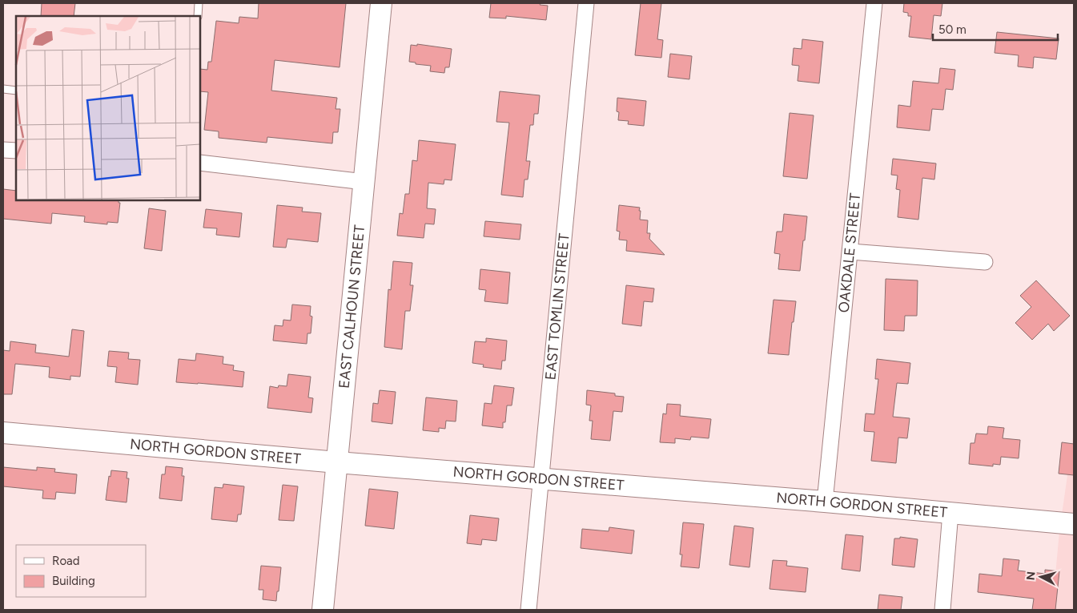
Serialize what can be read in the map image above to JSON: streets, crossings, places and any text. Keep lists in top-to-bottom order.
{
  "streets": {
    "street": [
      "OAKDALE STREET",
      "EAST CALHOUN STREET",
      "EAST TOMLIN STREET",
      "NORTH GORDON STREET"
    ]
  },
  "crossings": [
    ["OAKDALE STREET", "NORTH GORDON STREET"],
    ["EAST CALHOUN STREET", "NORTH GORDON STREET"],
    ["EAST TOMLIN STREET", "NORTH GORDON STREET"]
  ],
  "legend": ["Road", "Building"],
  "scale_bar": "50 m",
  "north": "left"
}
